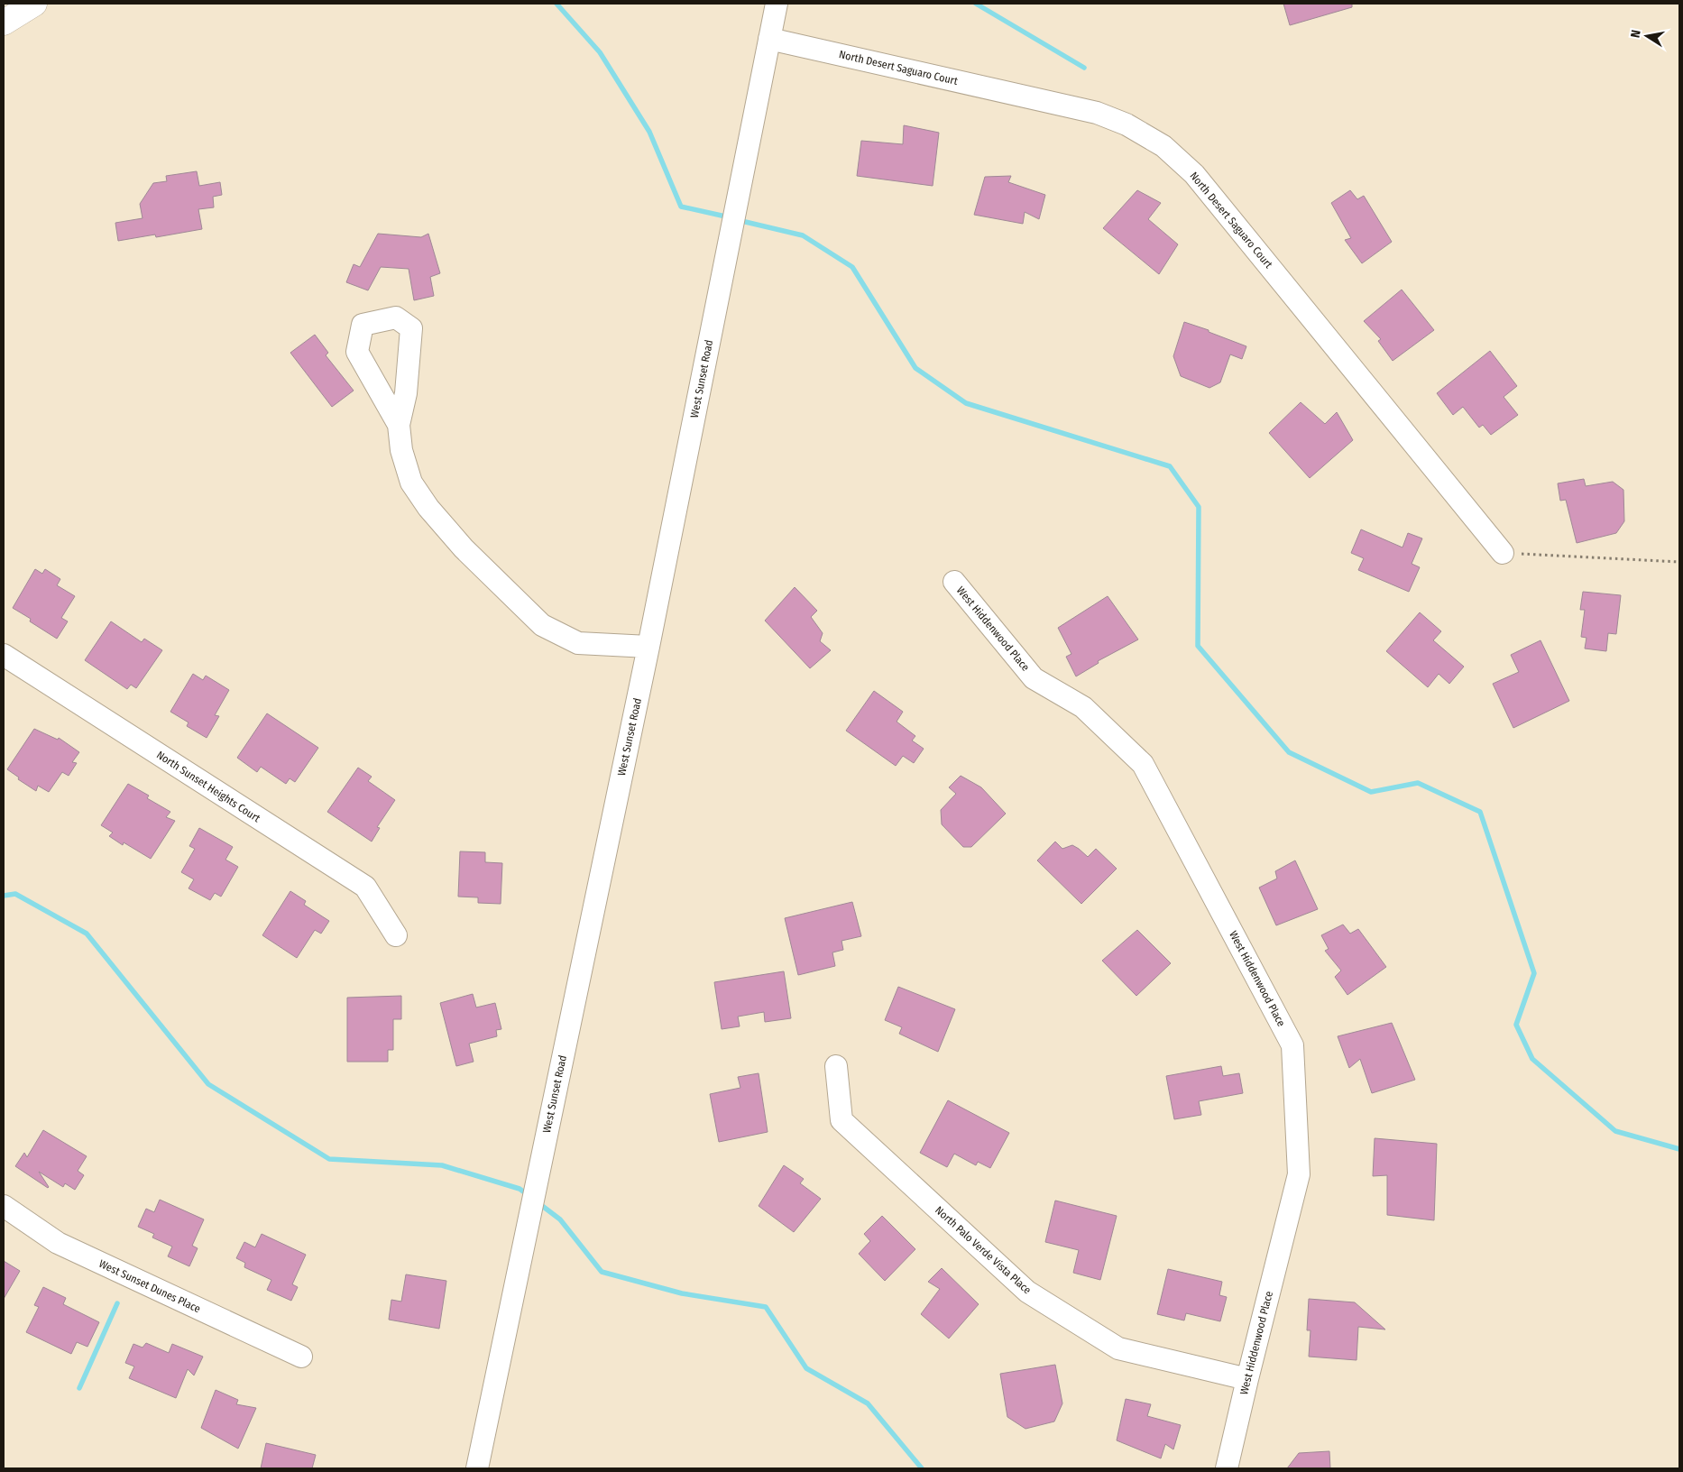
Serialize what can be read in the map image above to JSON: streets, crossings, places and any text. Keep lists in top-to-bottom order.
{
  "streets": {
    "street": [
      "North Desert Saguaro Court",
      "West Sunset Road",
      "West Hiddenwood Place",
      "North Sunset Heights Court",
      "North Palo Verde Vista Place",
      "West Sunset Dunes Place"
    ]
  },
  "crossings": [
    ["North Desert Saguaro Court", "West Sunset Road"],
    ["West Hiddenwood Place", "North Palo Verde Vista Place"]
  ],
  "north": "left"
}
